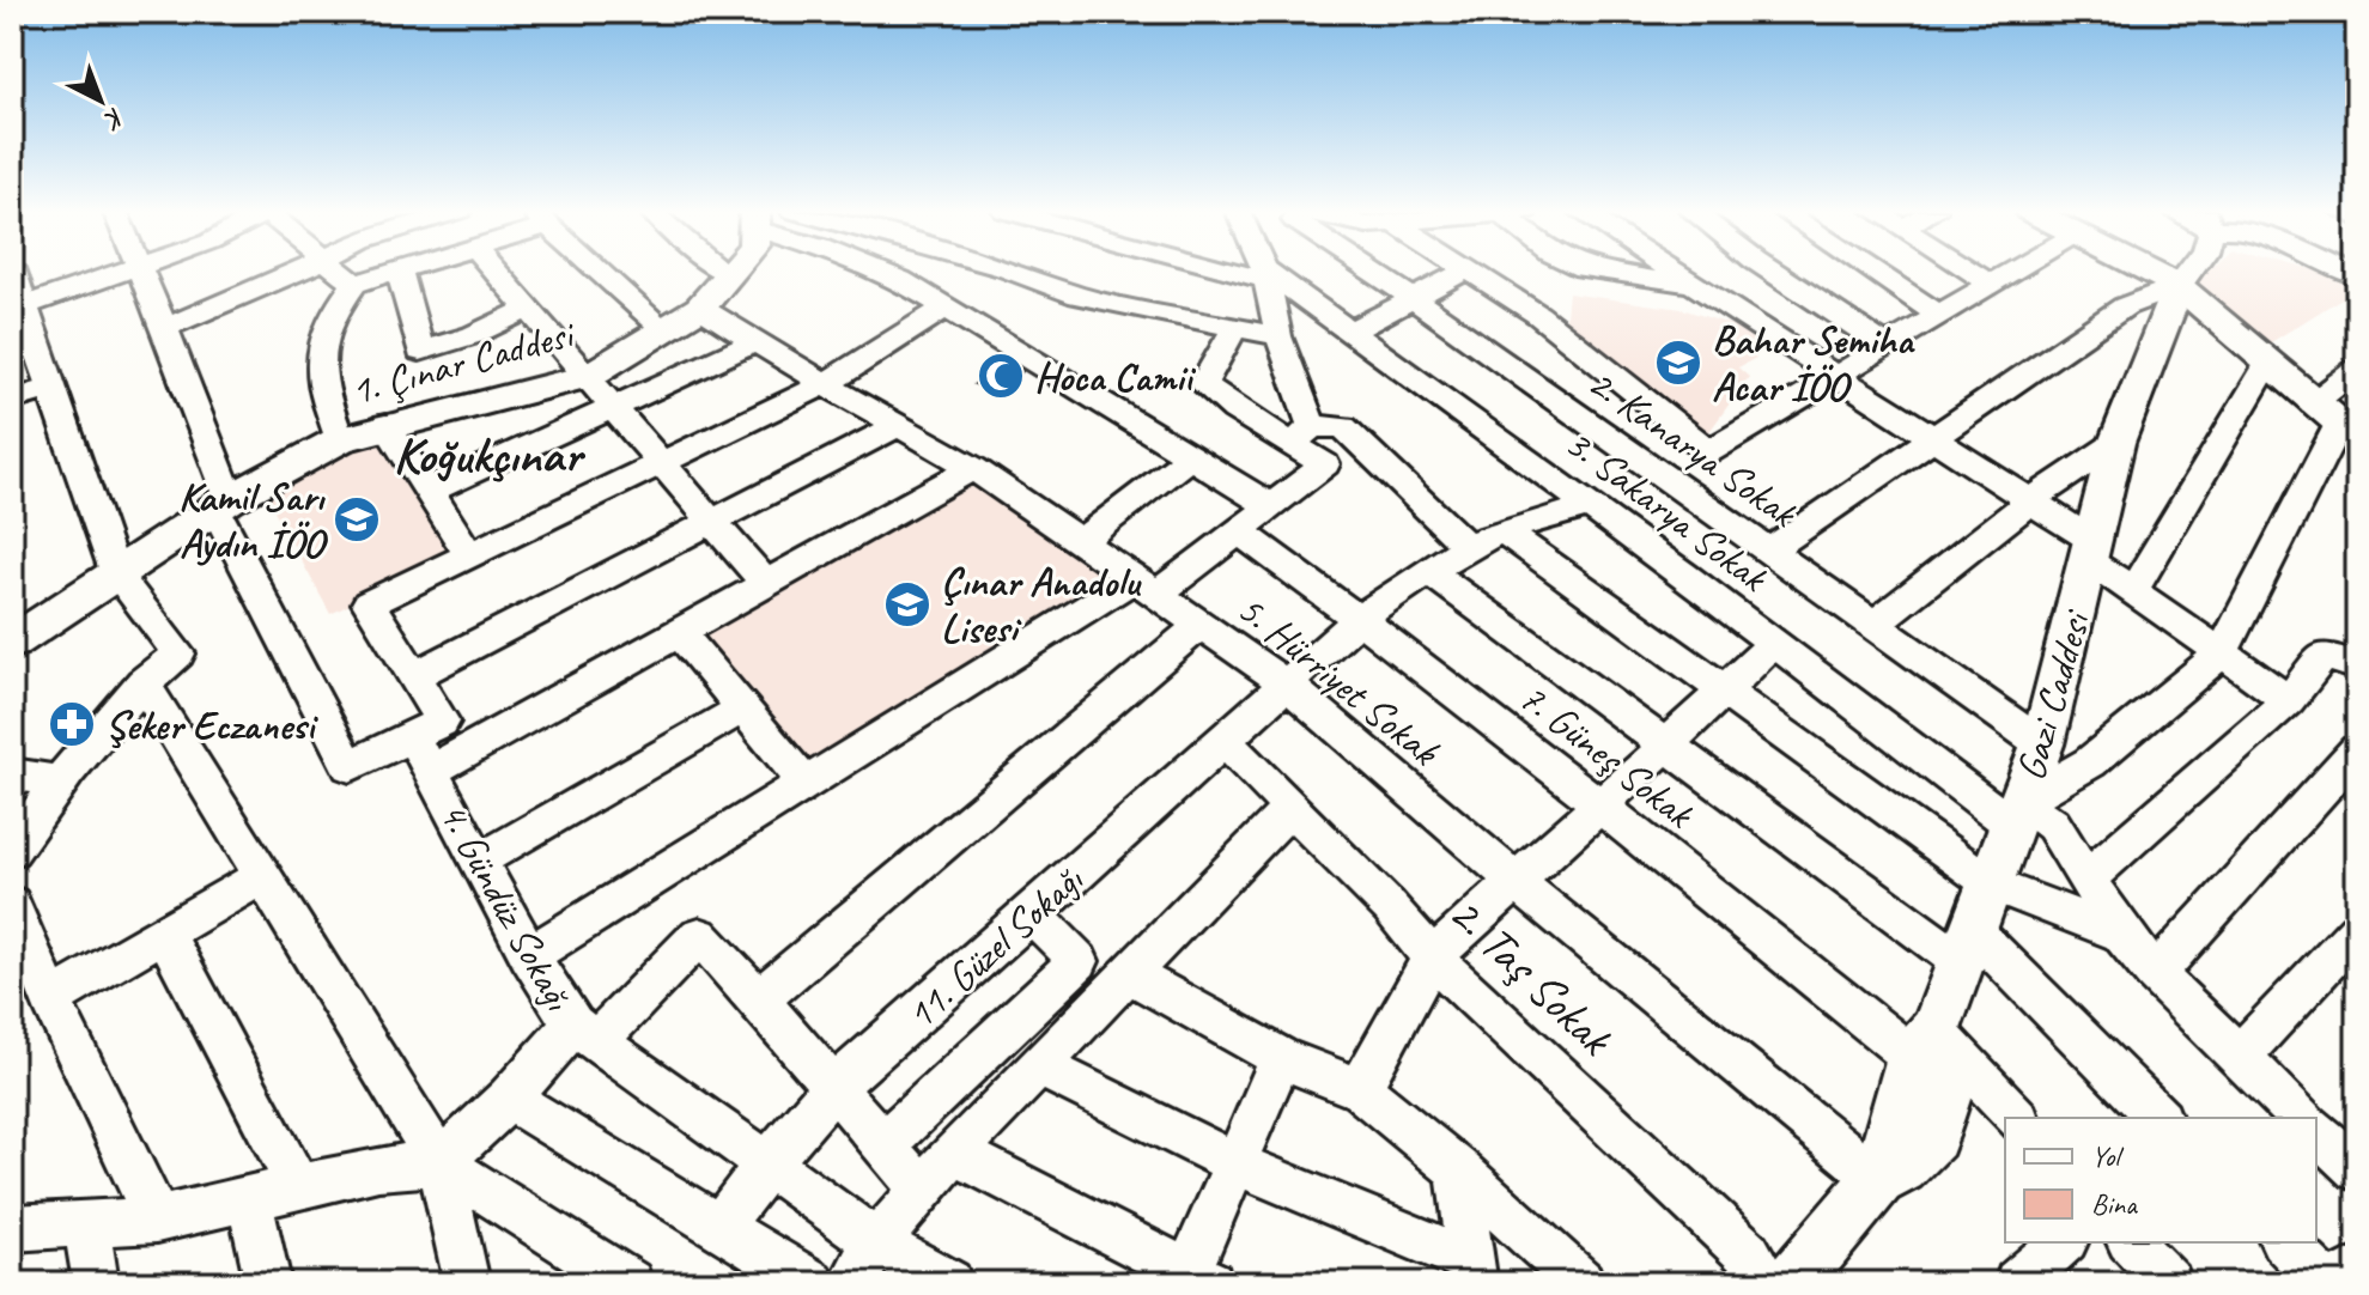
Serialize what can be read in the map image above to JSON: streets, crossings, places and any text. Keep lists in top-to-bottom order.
{
  "streets": {
    "main road": ["1. Çınar Caddesi", "Gazi Caddesi"],
    "street": [
      "2. Kanarya Sokak",
      "3. Sakarya Sokak",
      "5. Hürriyet Sokak",
      "7. Güneş Sokak",
      "4. Gündüz Sokağı",
      "11. Güzel Sokağı",
      "2. Taş Sokak"
    ]
  },
  "crossings": [
    ["1. Çınar Caddesi", "5. Hürriyet Sokak"],
    ["2. Kanarya Sokak", "Gazi Caddesi"],
    ["3. Sakarya Sokak", "Gazi Caddesi"],
    ["3. Sakarya Sokak", "11. Güzel Sokağı"],
    ["5. Hürriyet Sokak", "11. Güzel Sokağı"],
    ["Gazi Caddesi", "7. Güneş Sokak"],
    ["7. Güneş Sokak", "11. Güzel Sokağı"],
    ["4. Gündüz Sokağı", "11. Güzel Sokağı"],
    ["11. Güzel Sokağı", "2. Taş Sokak"]
  ],
  "districts": ["Koğukçınar"],
  "places": {
    "school or university": ["Bahar Semiha Acar İÖO", "Kamil Sarı Aydın İÖO", "Çınar Anadolu Lisesi"],
    "mosque": ["Hoca Camii"],
    "pharmacy": ["Şeker Eczanesi"]
  },
  "legend": ["Yol", "Bina"],
  "north": "bottom right"
}
